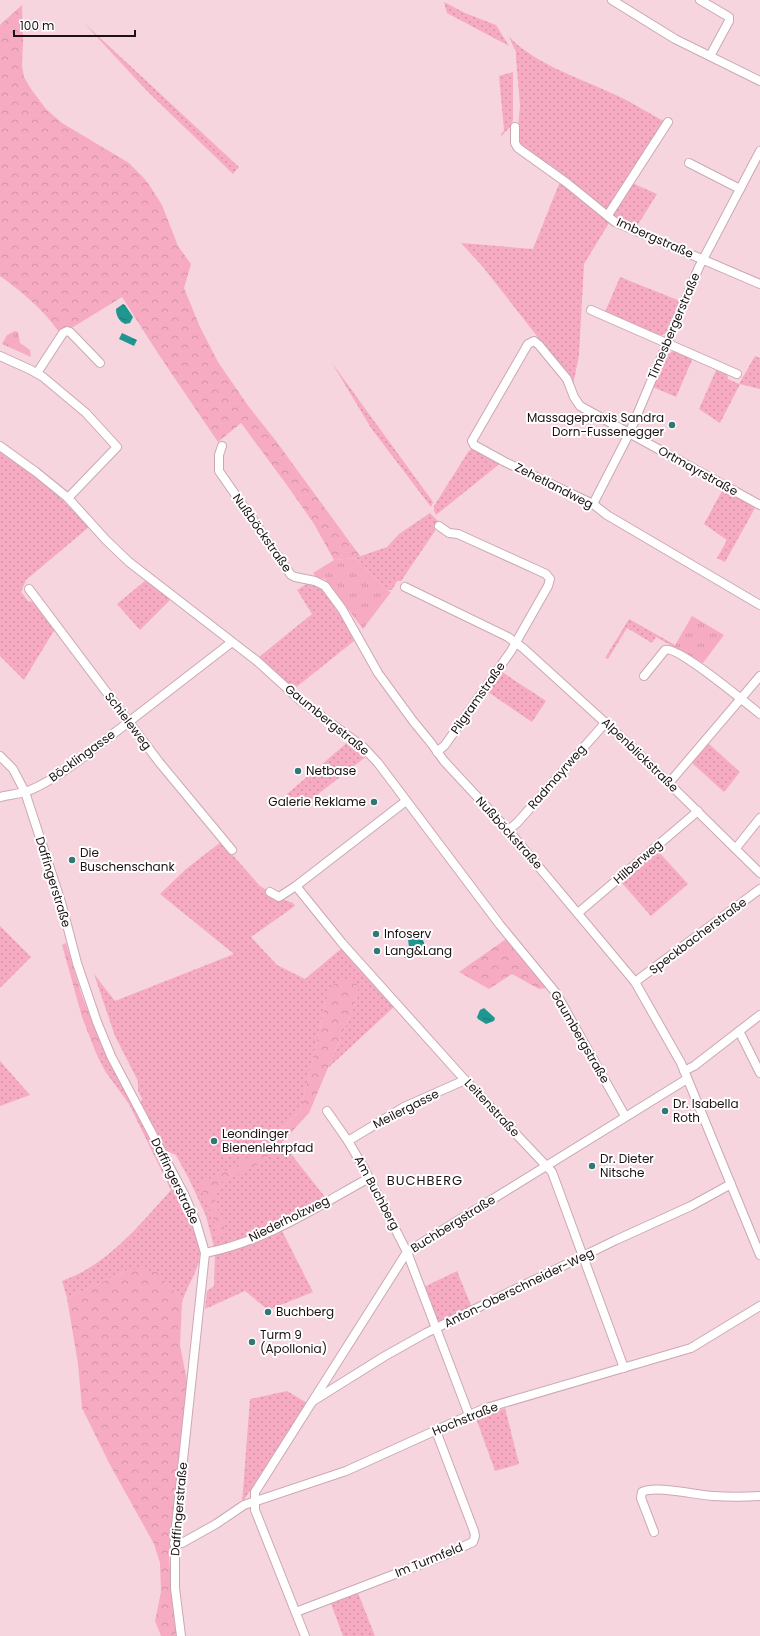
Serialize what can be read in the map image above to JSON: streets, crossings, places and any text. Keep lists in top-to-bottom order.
{
  "streets": {
    "street": [
      "Imbergstraße",
      "Timesbergerstraße",
      "Ortmayrstraße",
      "Zehetlandweg",
      "Nußböckstraße",
      "Pilgramstraße",
      "Gaumbergstraße",
      "Schieleweg",
      "Alpenblickstraße",
      "Böcklingasse",
      "Radmayrweg",
      "Hilberweg",
      "Daffingerstraße",
      "Speckbacherstraße",
      "Leitenstraße",
      "Meilergasse",
      "Am Buchberg",
      "Niederholzweg",
      "Buchbergstraße",
      "Anton-Oberschneider-Weg",
      "Hochstraße",
      "Im Turmfeld"
    ]
  },
  "crossings": [
    ["Imbergstraße", "Timesbergerstraße"],
    ["Timesbergerstraße", "Ortmayrstraße"],
    ["Timesbergerstraße", "Zehetlandweg"],
    ["Ortmayrstraße", "Zehetlandweg"],
    ["Nußböckstraße", "Pilgramstraße"],
    ["Nußböckstraße", "Radmayrweg"],
    ["Nußböckstraße", "Hilberweg"],
    ["Nußböckstraße", "Speckbacherstraße"],
    ["Nußböckstraße", "Buchbergstraße"],
    ["Nußböckstraße", "Anton-Oberschneider-Weg"],
    ["Pilgramstraße", "Alpenblickstraße"],
    ["Gaumbergstraße", "Böcklingasse"],
    ["Gaumbergstraße", "Buchbergstraße"],
    ["Schieleweg", "Böcklingasse"],
    ["Alpenblickstraße", "Radmayrweg"],
    ["Alpenblickstraße", "Hilberweg"],
    ["Böcklingasse", "Daffingerstraße"],
    ["Daffingerstraße", "Niederholzweg"],
    ["Daffingerstraße", "Hochstraße"],
    ["Leitenstraße", "Meilergasse"],
    ["Leitenstraße", "Buchbergstraße"],
    ["Leitenstraße", "Anton-Oberschneider-Weg"],
    ["Leitenstraße", "Hochstraße"],
    ["Meilergasse", "Am Buchberg"],
    ["Am Buchberg", "Niederholzweg"],
    ["Am Buchberg", "Buchbergstraße"],
    ["Am Buchberg", "Anton-Oberschneider-Weg"],
    ["Am Buchberg", "Hochstraße"],
    ["Buchbergstraße", "Anton-Oberschneider-Weg"],
    ["Buchbergstraße", "Hochstraße"],
    ["Hochstraße", "Im Turmfeld"]
  ],
  "districts": ["BUCHBERG"],
  "places": [
    "Massagepraxis Sandra Dorn-Fussenegger",
    "Netbase",
    "Galerie Reklame",
    "Die Buschenschank",
    "Infoserv",
    "Lang&Lang",
    "Dr. Isabella Roth",
    "Leondinger Bienenlehrpfad",
    "Dr. Dieter Nitsche",
    "Buchberg",
    "Turm 9 (Apollonia)"
  ],
  "scale_bar": "100 m"
}
